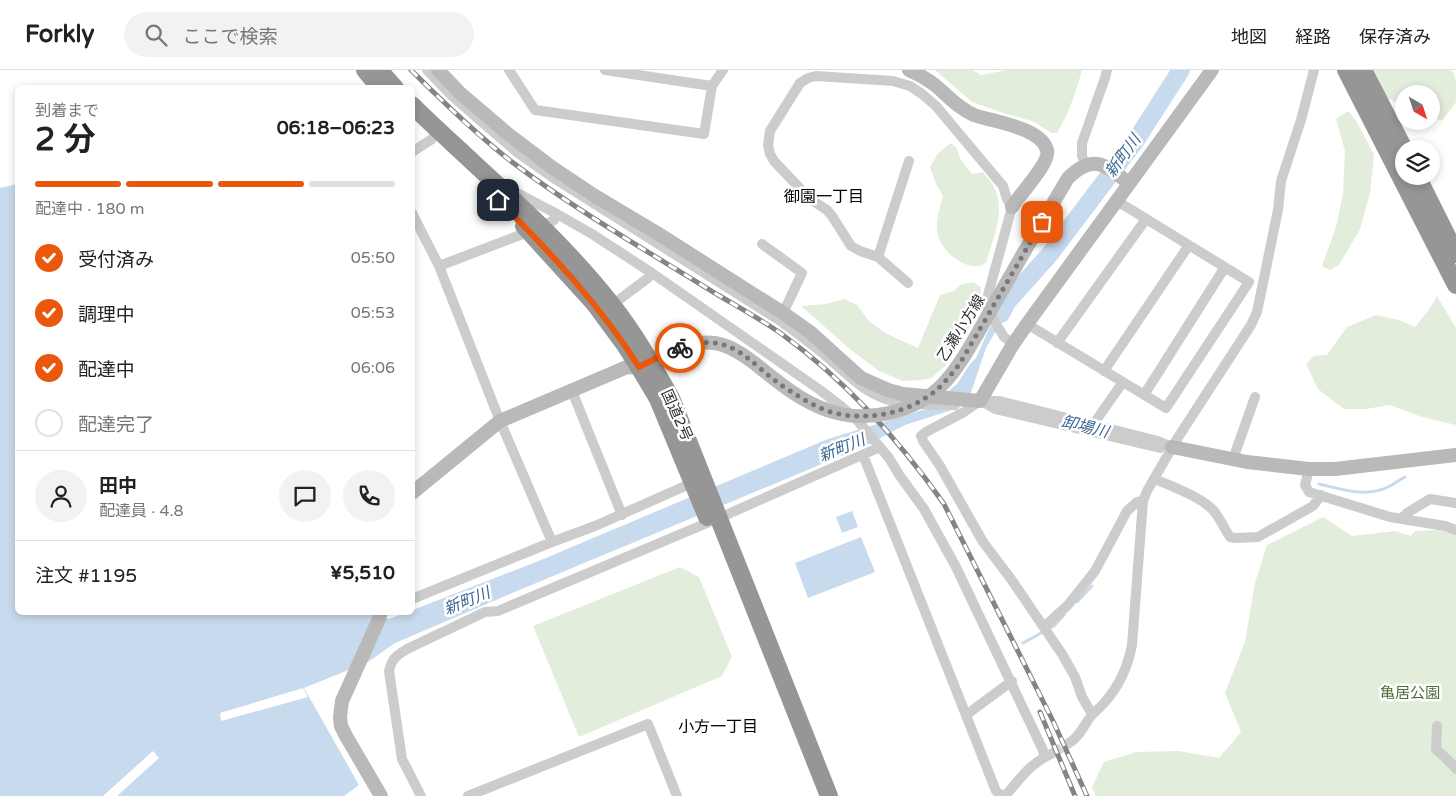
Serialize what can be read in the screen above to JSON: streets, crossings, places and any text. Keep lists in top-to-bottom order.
{
  "streets": {
    "highway": ["国道2号"],
    "street": ["乙瀬小方線"]
  },
  "crossings": [
    ["乙瀬小方線", "国道2号"]
  ],
  "districts": ["御園一丁目", "小方一丁目"],
  "water": ["新町川", "卸場川"],
  "parks": ["亀居公園"],
  "north": "bottom right",
  "page": {
    "header": "Forkly",
    "search": "ここで検索",
    "nav": ["地図", "経路", "保存済み"],
    "heading": ["2 分", "到着まで", "06:18–06:23"],
    "panel": [
      "田中",
      "配達員 · 4.8",
      "注文 #1195",
      "¥5,510"
    ],
    "bar": "配達中 · 180 m",
    "list": [
      ["受付済み", "05:50"],
      ["調理中", "05:53"],
      ["配達中", "06:06"],
      "配達完了"
    ]
  }
}
